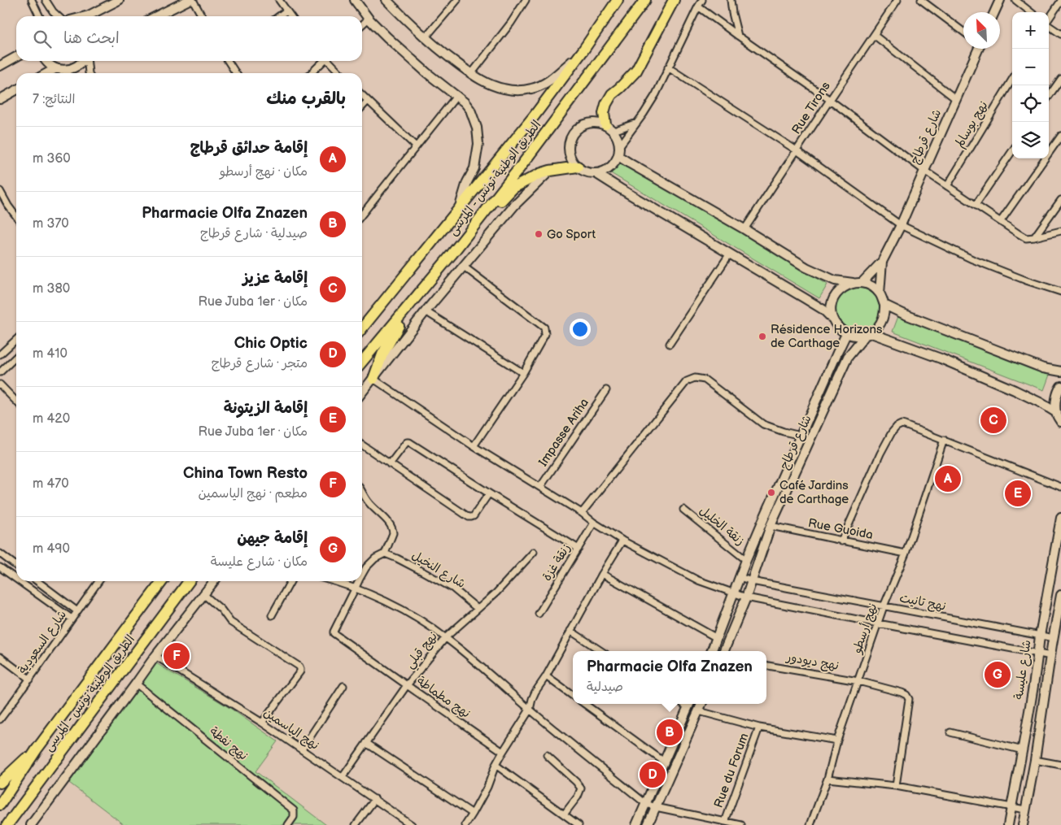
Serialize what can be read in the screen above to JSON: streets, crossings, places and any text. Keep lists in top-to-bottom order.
{
  "streets": {
    "highway": ["الطريق الوطنية تونس - المرسى"],
    "street": [
      "Rue Tirons",
      "نهج بوسالم",
      "شارع قرطاج",
      "Impasse Ariha",
      "زنقة الخليل",
      "Rue Guoida",
      "زنقة غزة",
      "شارع النخيل",
      "نهج تانيت",
      "نهج أرسطو",
      "شارع السعودية",
      "نهج قبلي",
      "نهج ديودور",
      "شارع عليسة",
      "نهج مطماطة",
      "نهج الياسمين",
      "نهج نفطة",
      "Rue du Forum"
    ]
  },
  "crossings": [
    ["شارع قرطاج", "زنقة الخليل"],
    ["شارع قرطاج", "Rue Guoida"],
    ["شارع قرطاج", "نهج تانيت"],
    ["Rue Guoida", "نهج أرسطو"],
    ["شارع النخيل", "نهج قبلي"],
    ["نهج تانيت", "نهج أرسطو"],
    ["نهج تانيت", "شارع عليسة"],
    ["نهج أرسطو", "نهج ديودور"],
    ["نهج قبلي", "نهج مطماطة"],
    ["نهج قبلي", "نهج الياسمين"]
  ],
  "places": ["Go Sport", "Résidence Horizons de Carthage", "Café Jardins de Carthage"],
  "north": "top left",
  "page": {
    "map_buttons": ["+", "−"],
    "search": "ابحث هنا",
    "heading": ["بالقرب منك", "النتائج: 7"],
    "list": [
      {
        "mark": "A",
        "name": "إقامة حدائق قرطاج",
        "note": "مكان · نهج أرسطو",
        "value": "360 m"
      },
      {
        "mark": "B",
        "name": "Pharmacie Olfa Znazen",
        "note": "صيدلية · شارع قرطاج",
        "value": "370 m"
      },
      {
        "mark": "C",
        "name": "إقامة عزيز",
        "note": "مكان · Rue Juba 1er",
        "value": "380 m"
      },
      {
        "mark": "D",
        "name": "Chic Optic",
        "note": "متجر · شارع قرطاج",
        "value": "410 m"
      },
      {
        "mark": "E",
        "name": "إقامة الزيتونة",
        "note": "مكان · Rue Juba 1er",
        "value": "420 m"
      },
      {
        "mark": "F",
        "name": "China Town Resto",
        "note": "مطعم · نهج الياسمين",
        "value": "470 m"
      },
      {
        "mark": "G",
        "name": "إقامة جيهن",
        "note": "مكان · شارع عليسة",
        "value": "490 m"
      }
    ],
    "pins": [
      "C",
      "A",
      "E",
      "F",
      "G",
      "B",
      "D"
    ],
    "popup": ["Pharmacie Olfa Znazen", "صيدلية"]
  }
}
